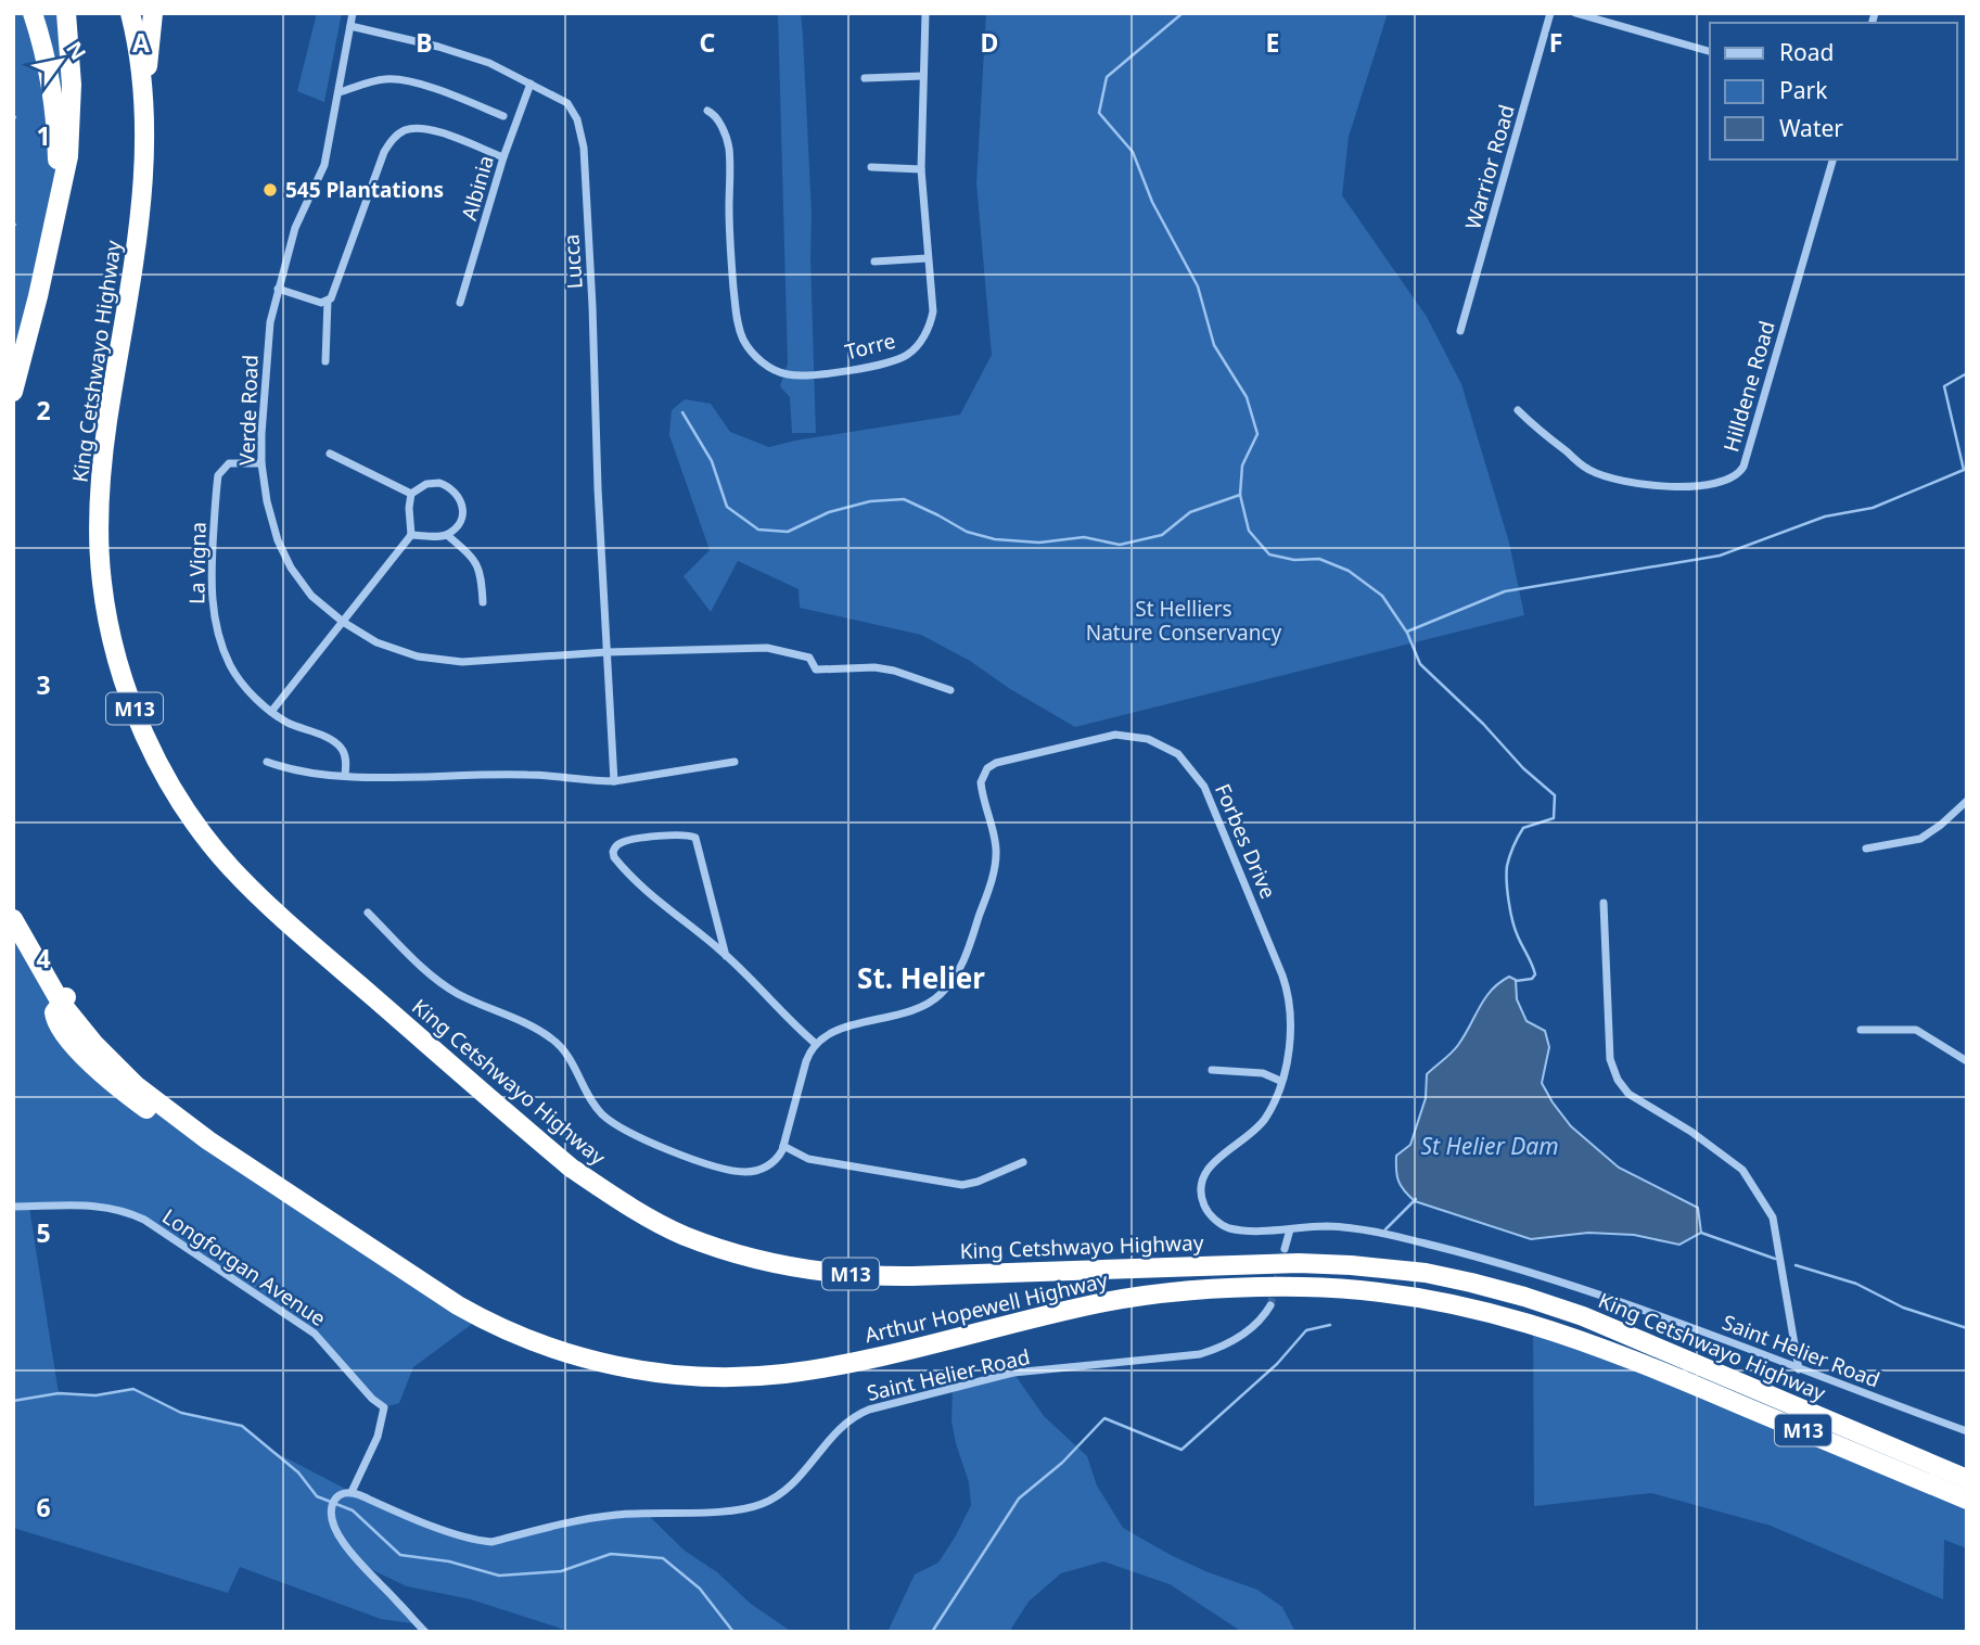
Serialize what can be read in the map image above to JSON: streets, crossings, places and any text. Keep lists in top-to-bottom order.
{
  "streets": {
    "highway": ["King Cetshwayo Highway", "M13", "Arthur Hopewell Highway"],
    "street": [
      "Warrior Road",
      "Albinia",
      "Lucca",
      "Torre",
      "Hilldene Road",
      "Verde Road",
      "La Vigna",
      "Forbes Drive",
      "Longforgan Avenue",
      "Saint Helier Road"
    ]
  },
  "crossings": [
    ["Albinia", "Lucca"],
    ["Lucca", "Verde Road"],
    ["King Cetshwayo Highway", "Arthur Hopewell Highway"],
    ["Verde Road", "La Vigna"],
    ["Forbes Drive", "Saint Helier Road"],
    ["Longforgan Avenue", "Saint Helier Road"]
  ],
  "districts": ["St. Helier"],
  "water": ["St Helier Dam"],
  "parks": ["St Helliers Nature Conservancy"],
  "places": ["545 Plantations"],
  "legend": ["Road", "Park", "Water"],
  "north": "top right",
  "grid": {
    "columns": [
      "A",
      "B",
      "C",
      "D",
      "E",
      "F"
    ],
    "rows": [
      "1",
      "2",
      "3",
      "4",
      "5",
      "6"
    ]
  }
}
